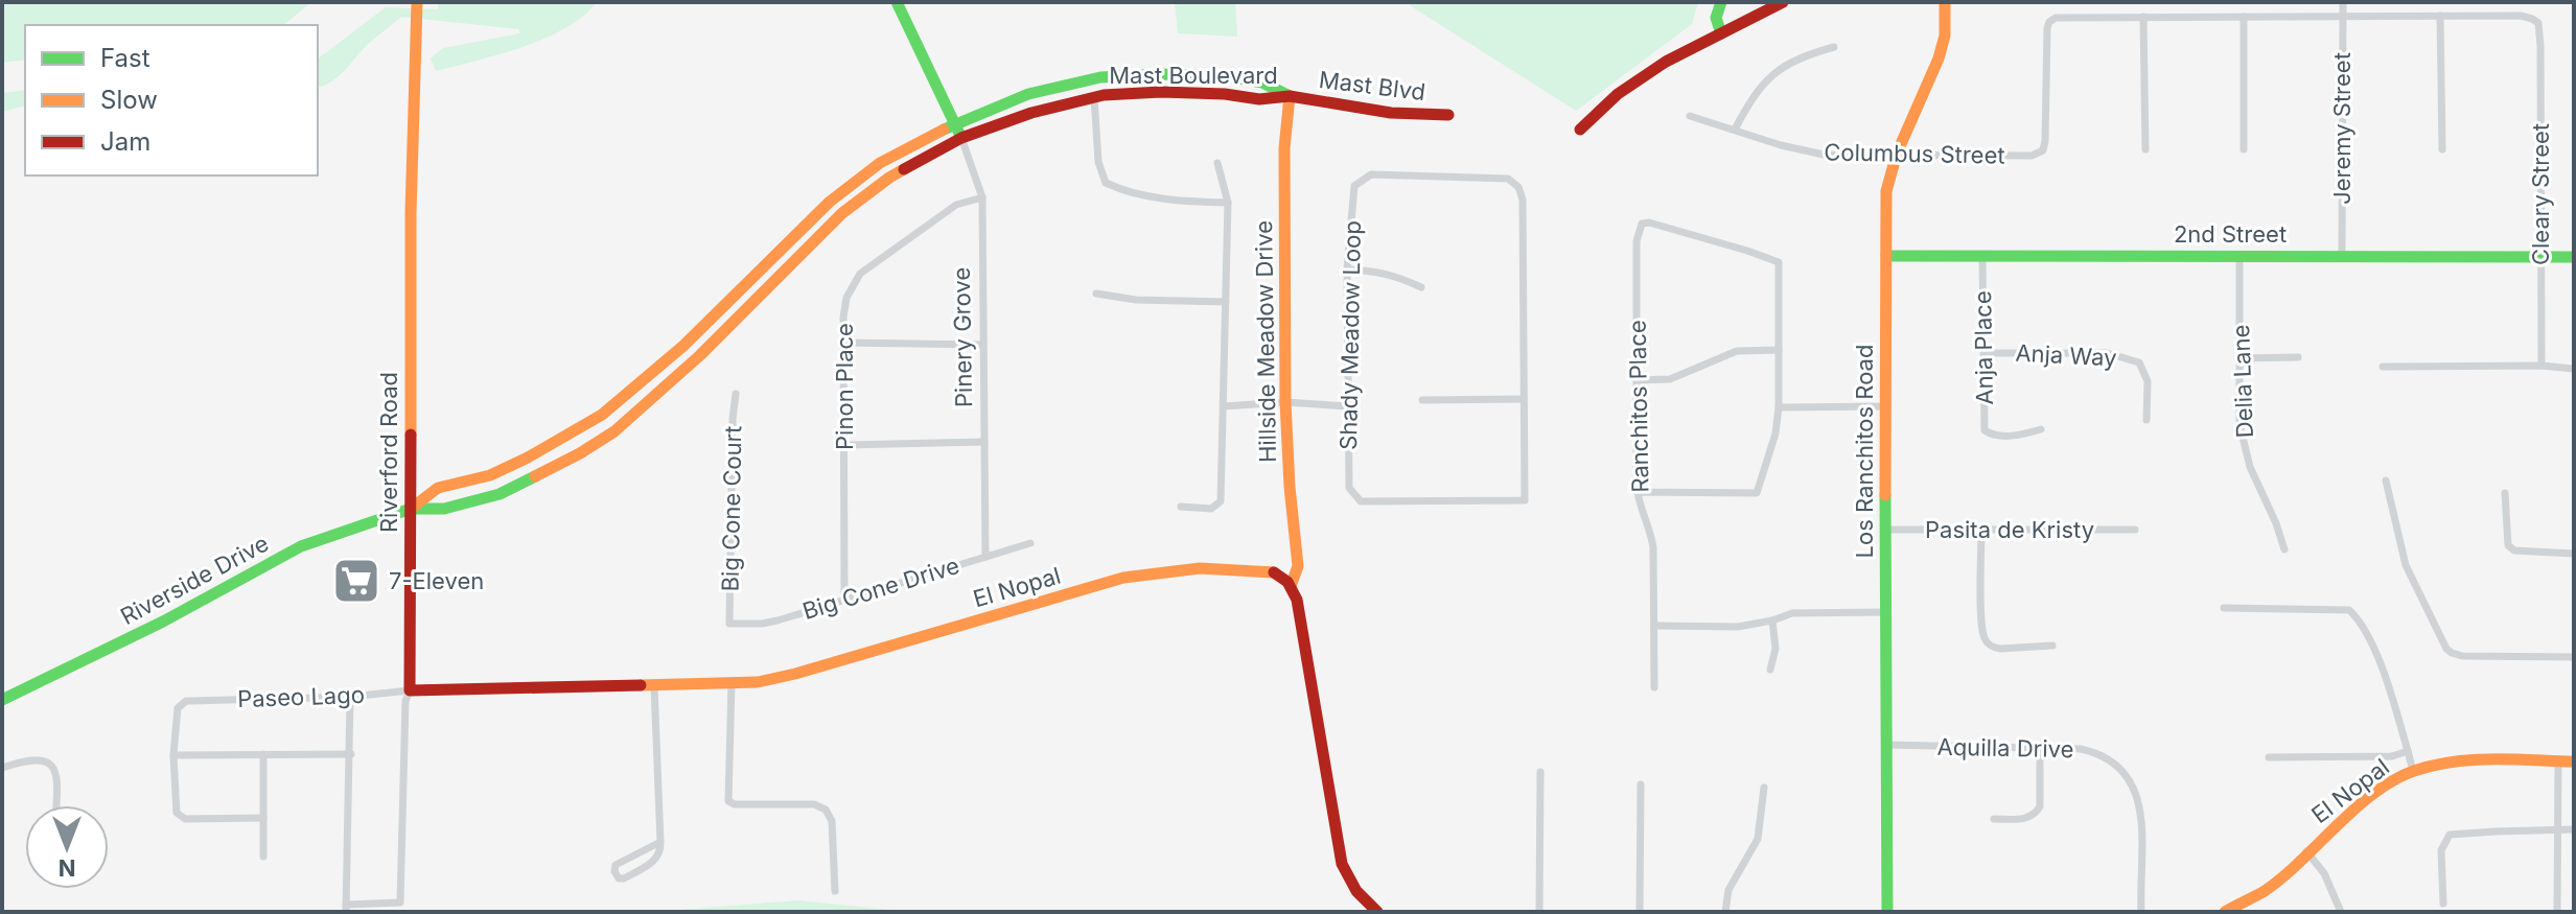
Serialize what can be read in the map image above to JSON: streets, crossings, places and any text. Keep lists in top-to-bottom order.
{
  "streets": {
    "street": [
      "Mast Boulevard",
      "Mast Blvd",
      "Jeremy Street",
      "Columbus Street",
      "Cleary Street",
      "2nd Street",
      "Shady Meadow Loop",
      "Pinery Grove",
      "Hillside Meadow Drive",
      "Anja Place",
      "Anja Way",
      "Delia Lane",
      "Pinon Place",
      "Ranchitos Place",
      "Los Ranchitos Road",
      "Riverford Road",
      "Big Cone Court",
      "Pasita de Kristy",
      "Riverside Drive",
      "El Nopal",
      "Big Cone Drive",
      "Paseo Lago",
      "Aquilla Drive"
    ]
  },
  "crossings": [
    ["Mast Boulevard", "Mast Blvd"],
    ["Mast Boulevard", "Pinery Grove"],
    ["Mast Boulevard", "Hillside Meadow Drive"],
    ["Mast Boulevard", "Riverford Road"],
    ["Mast Boulevard", "Riverside Drive"],
    ["Mast Blvd", "Hillside Meadow Drive"],
    ["Jeremy Street", "2nd Street"],
    ["Columbus Street", "Los Ranchitos Road"],
    ["Cleary Street", "2nd Street"],
    ["2nd Street", "Anja Place"],
    ["2nd Street", "Delia Lane"],
    ["2nd Street", "Los Ranchitos Road"],
    ["Pinery Grove", "Pinon Place"],
    ["Pinery Grove", "Big Cone Drive"],
    ["Hillside Meadow Drive", "El Nopal"],
    ["Anja Place", "Anja Way"],
    ["Pinon Place", "Big Cone Drive"],
    ["Los Ranchitos Road", "Pasita de Kristy"],
    ["Los Ranchitos Road", "Aquilla Drive"],
    ["Riverford Road", "Riverside Drive"],
    ["Riverford Road", "El Nopal"],
    ["Riverford Road", "Paseo Lago"],
    ["Big Cone Court", "Big Cone Drive"],
    ["El Nopal", "Paseo Lago"]
  ],
  "places": {
    "supermarket": ["7-Eleven"]
  },
  "legend": ["Fast", "Slow", "Jam"],
  "north": "bottom"
}
